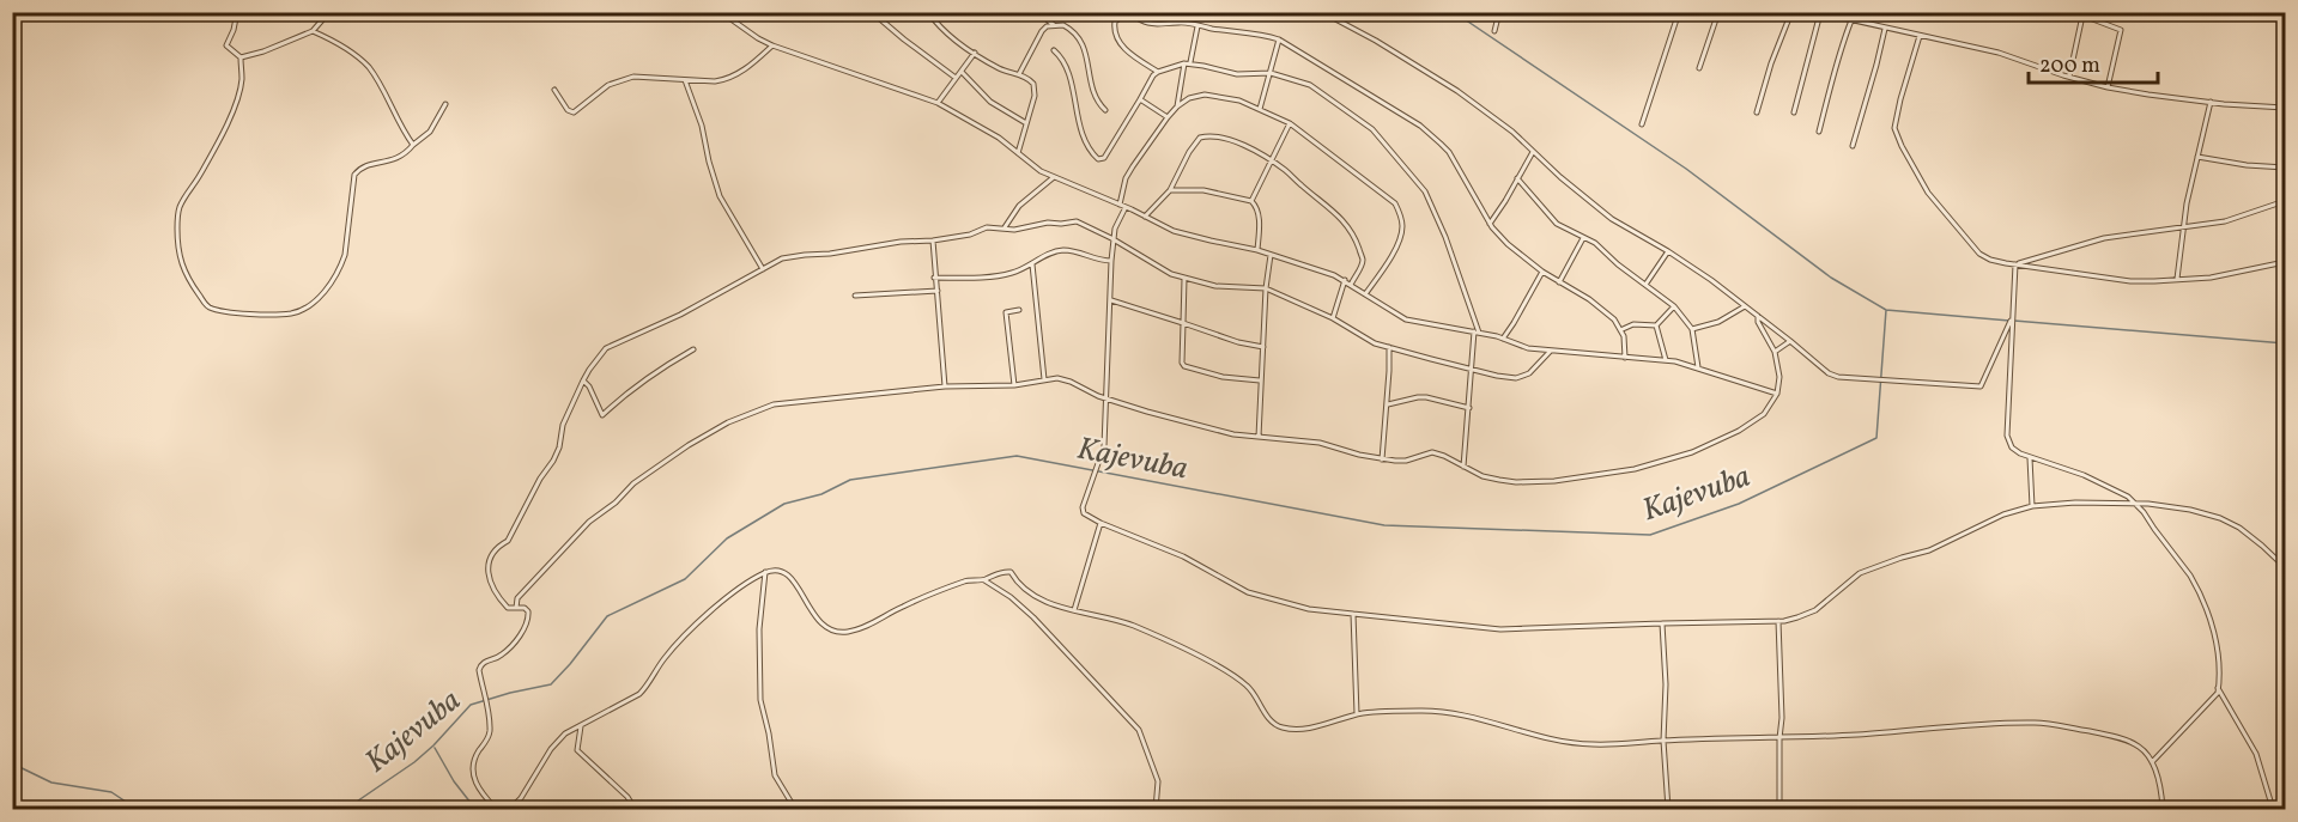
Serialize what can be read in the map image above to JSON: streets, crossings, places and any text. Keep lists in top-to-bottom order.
{
  "water": ["Kajevuba"],
  "scale_bar": "200 m"
}
